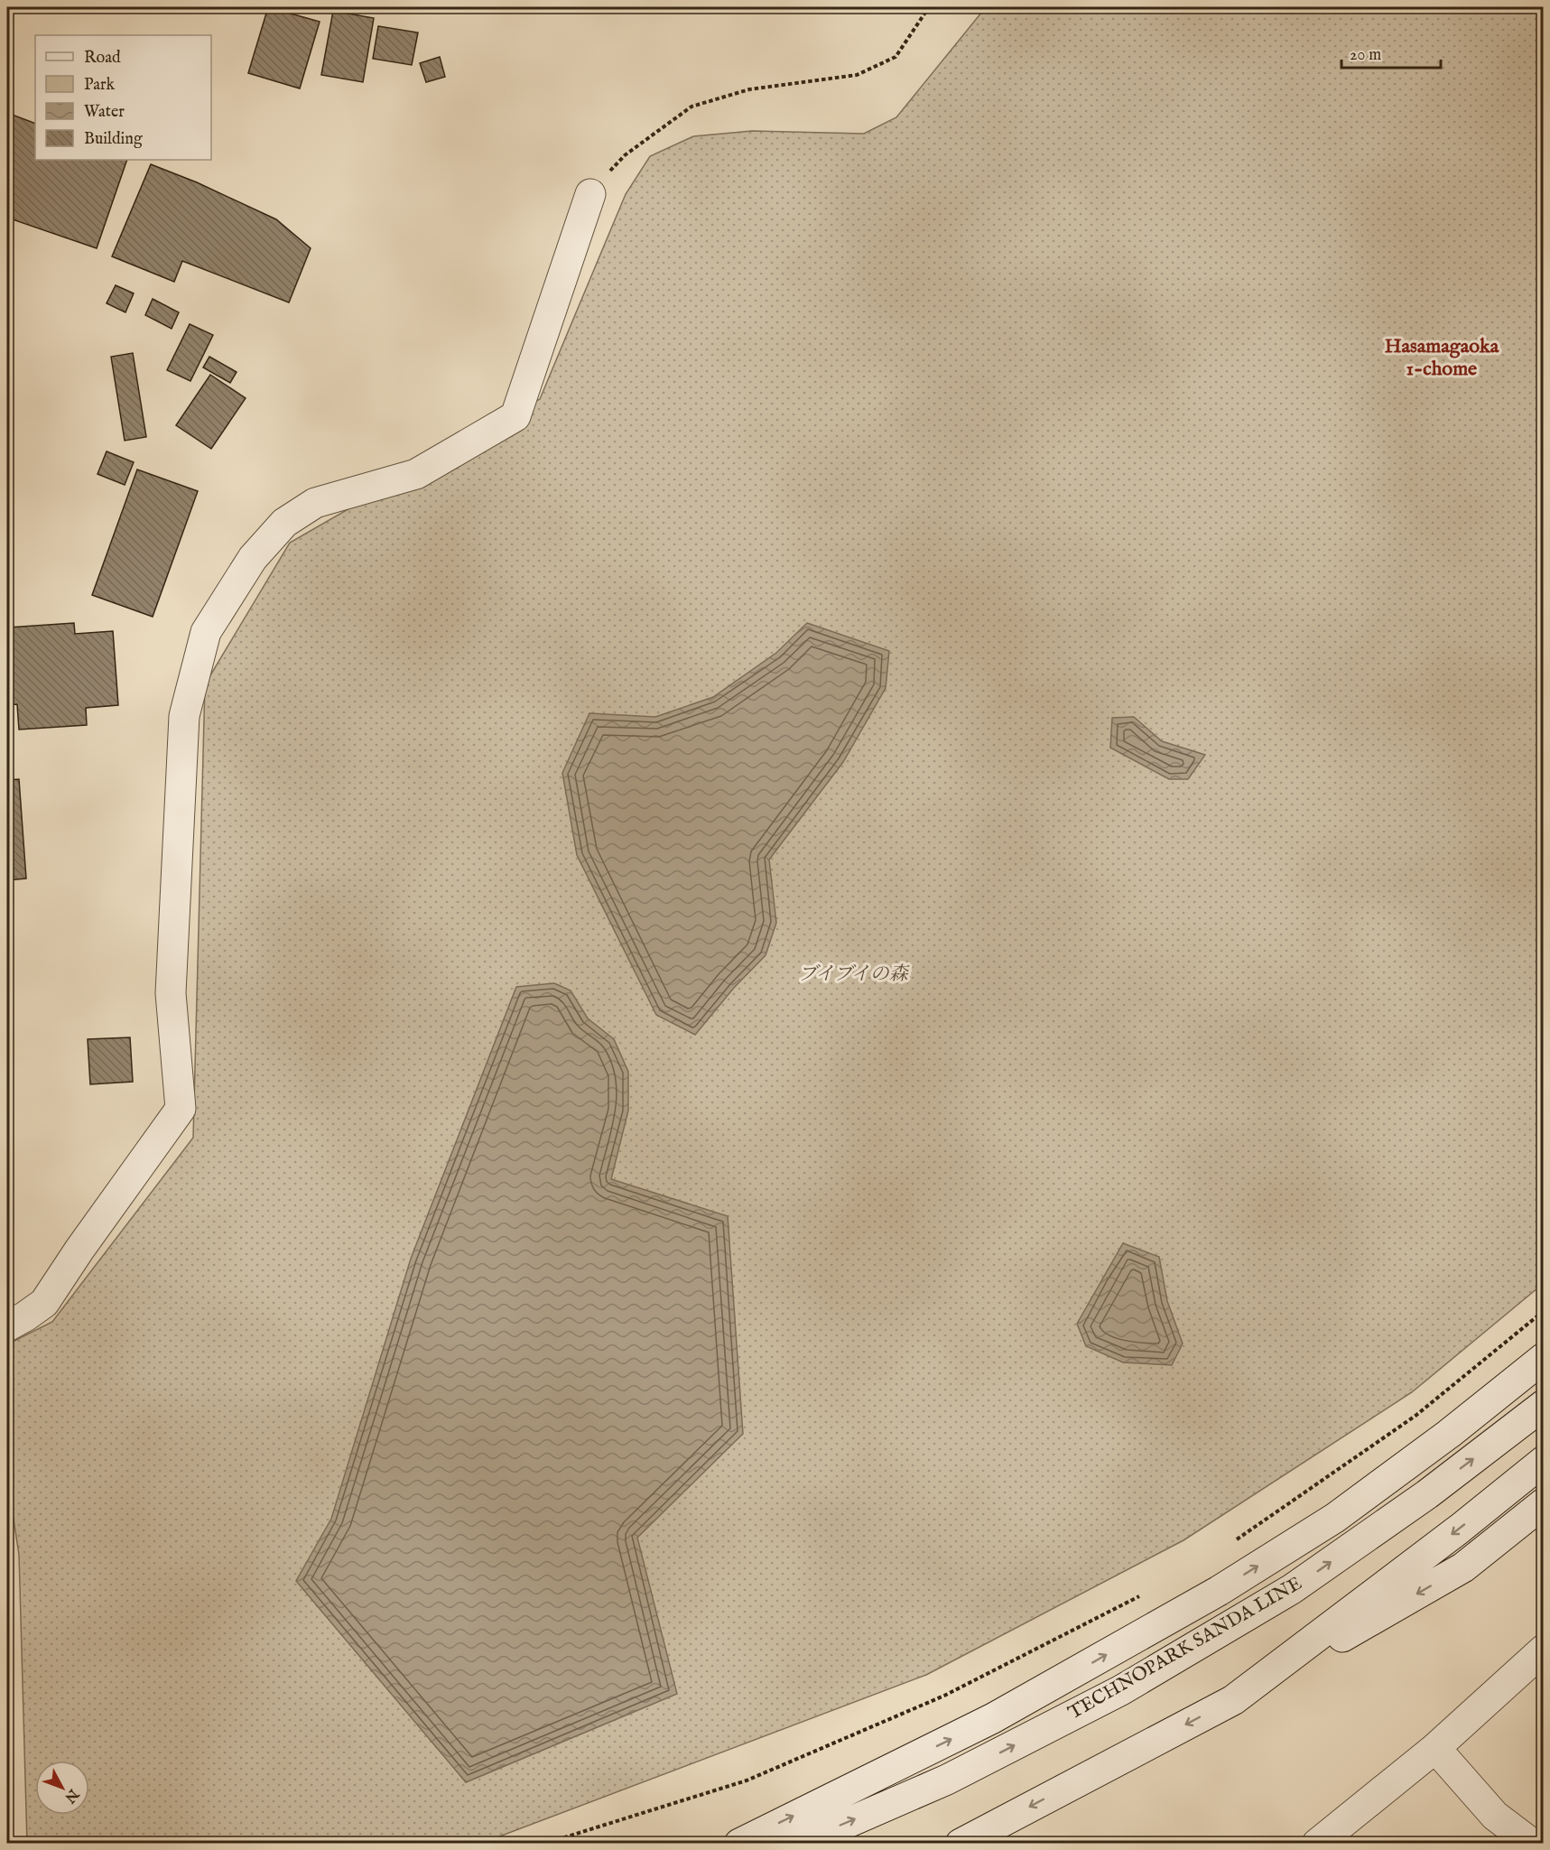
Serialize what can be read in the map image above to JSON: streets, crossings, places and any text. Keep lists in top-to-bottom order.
{
  "streets": {
    "main road": ["TECHNOPARK SANDA LINE"]
  },
  "districts": ["Hasamagaoka 1-chome"],
  "parks": ["ブイブイの森"],
  "legend": [
    "Road",
    "Park",
    "Water",
    "Building"
  ],
  "scale_bar": "20 m",
  "north": "bottom right"
}
